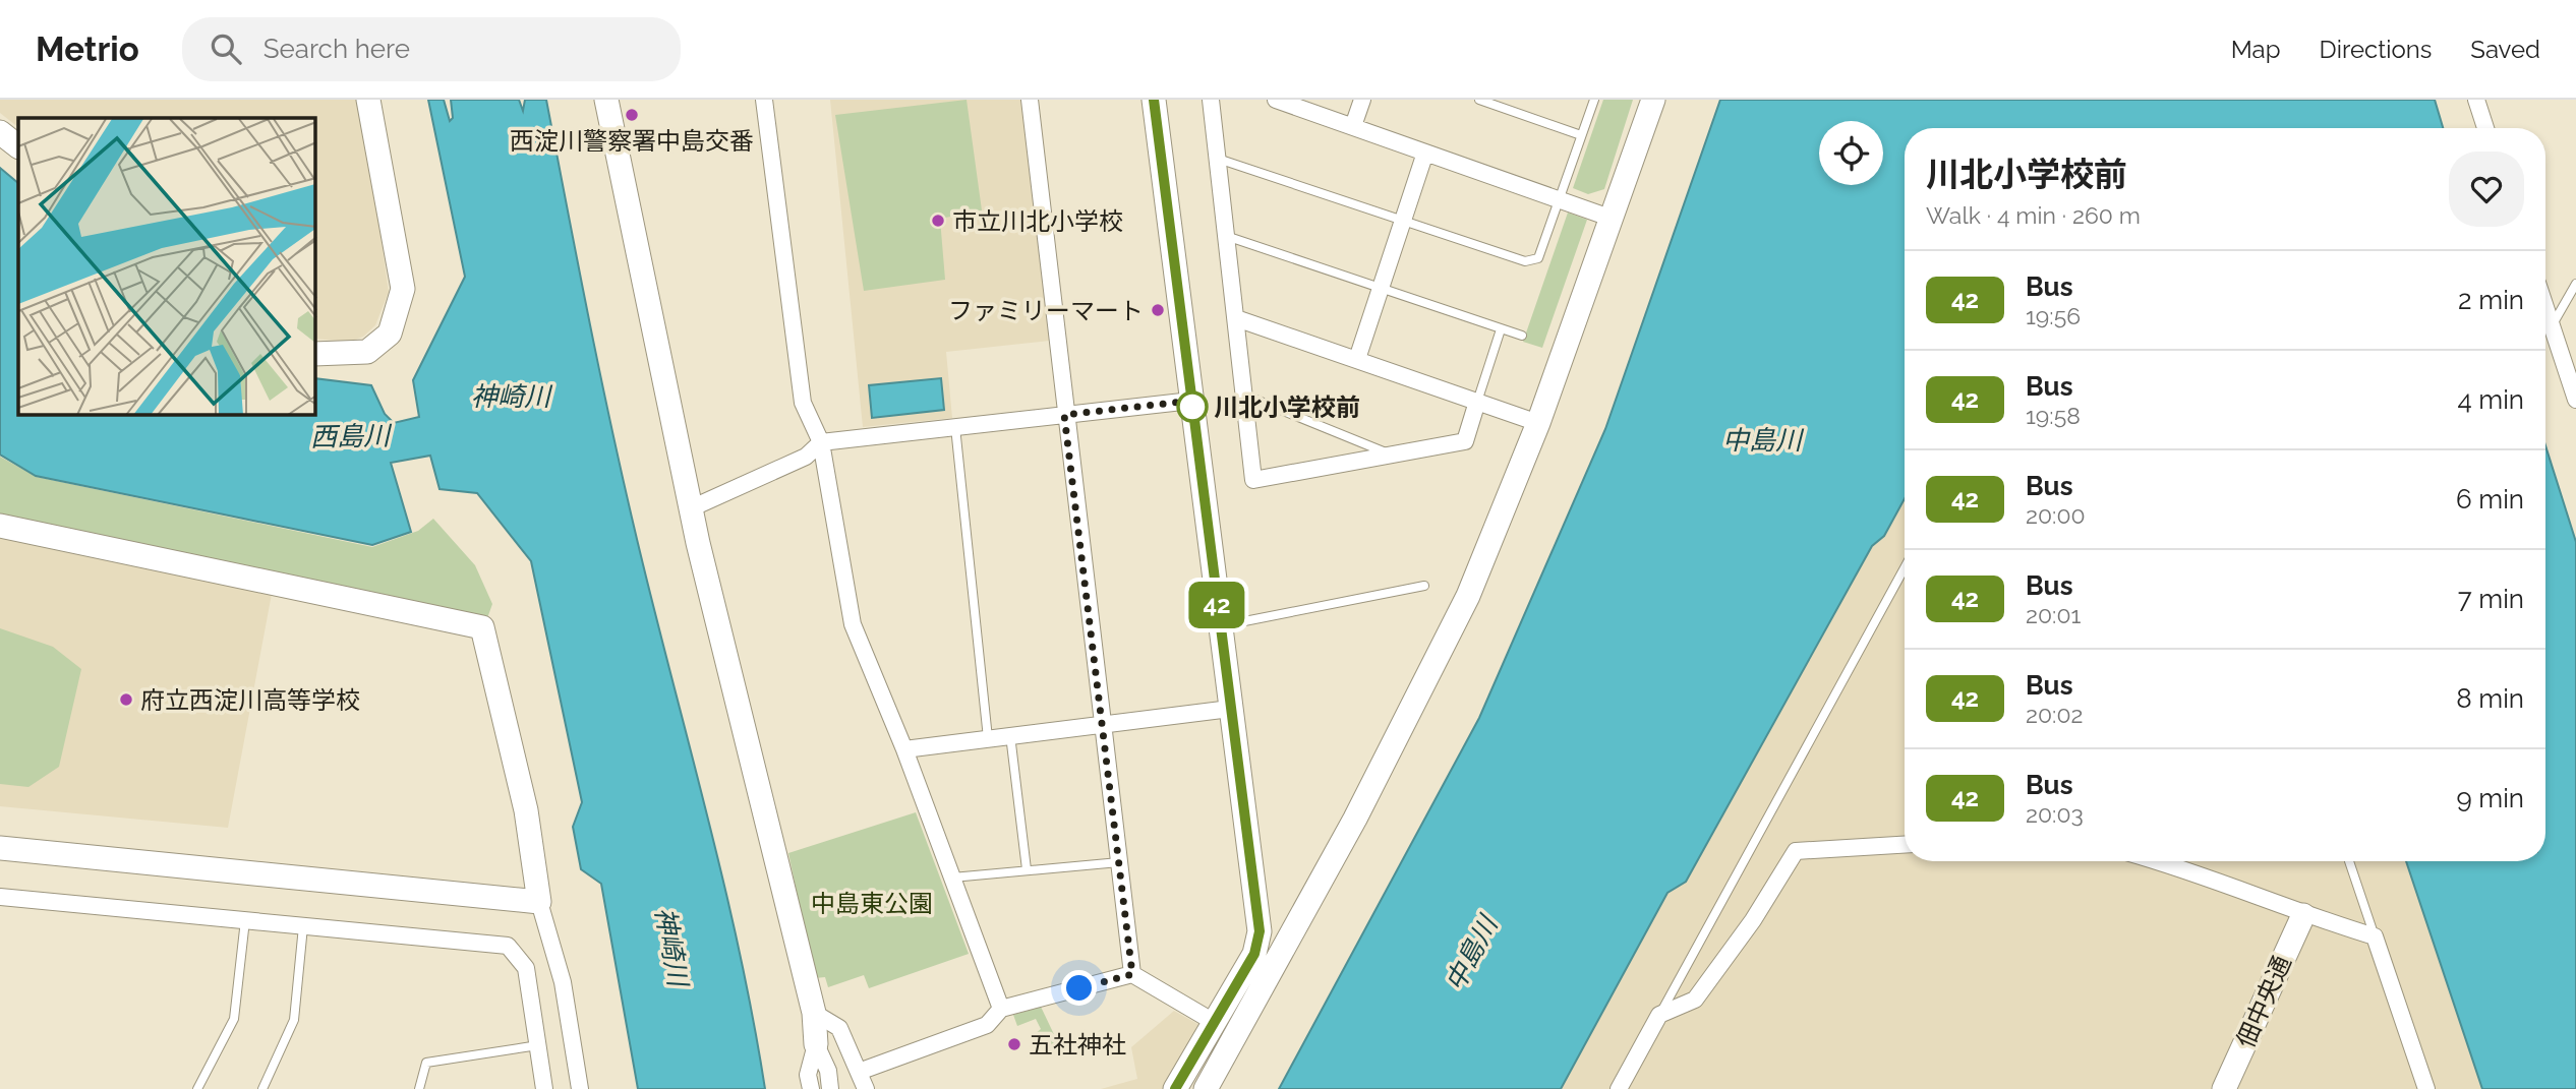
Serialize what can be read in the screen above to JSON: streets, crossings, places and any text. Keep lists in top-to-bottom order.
{
  "streets": {
    "street": ["佃中央通"]
  },
  "water": ["神崎川", "西島川", "中島川"],
  "parks": ["中島東公園"],
  "places": [
    "西淀川警察署中島交番",
    "市立川北小学校",
    "ファミリーマート",
    "川北小学校前",
    "府立西淀川高等学校",
    "五社神社"
  ],
  "lines": ["bus line 42"],
  "page": {
    "header": "Metrio",
    "search": "Search here",
    "nav": ["Map", "Directions", "Saved"],
    "on_map": "42",
    "heading": ["川北小学校前", "Walk · 4 min · 260 m"],
    "list": [
      {
        "mark": "42",
        "name": "Bus",
        "note": "19:56",
        "value": "2 min"
      },
      {
        "mark": "42",
        "name": "Bus",
        "note": "19:58",
        "value": "4 min"
      },
      {
        "mark": "42",
        "name": "Bus",
        "note": "20:00",
        "value": "6 min"
      },
      {
        "mark": "42",
        "name": "Bus",
        "note": "20:01",
        "value": "7 min"
      },
      {
        "mark": "42",
        "name": "Bus",
        "note": "20:02",
        "value": "8 min"
      },
      {
        "mark": "42",
        "name": "Bus",
        "note": "20:03",
        "value": "9 min"
      }
    ]
  }
}
